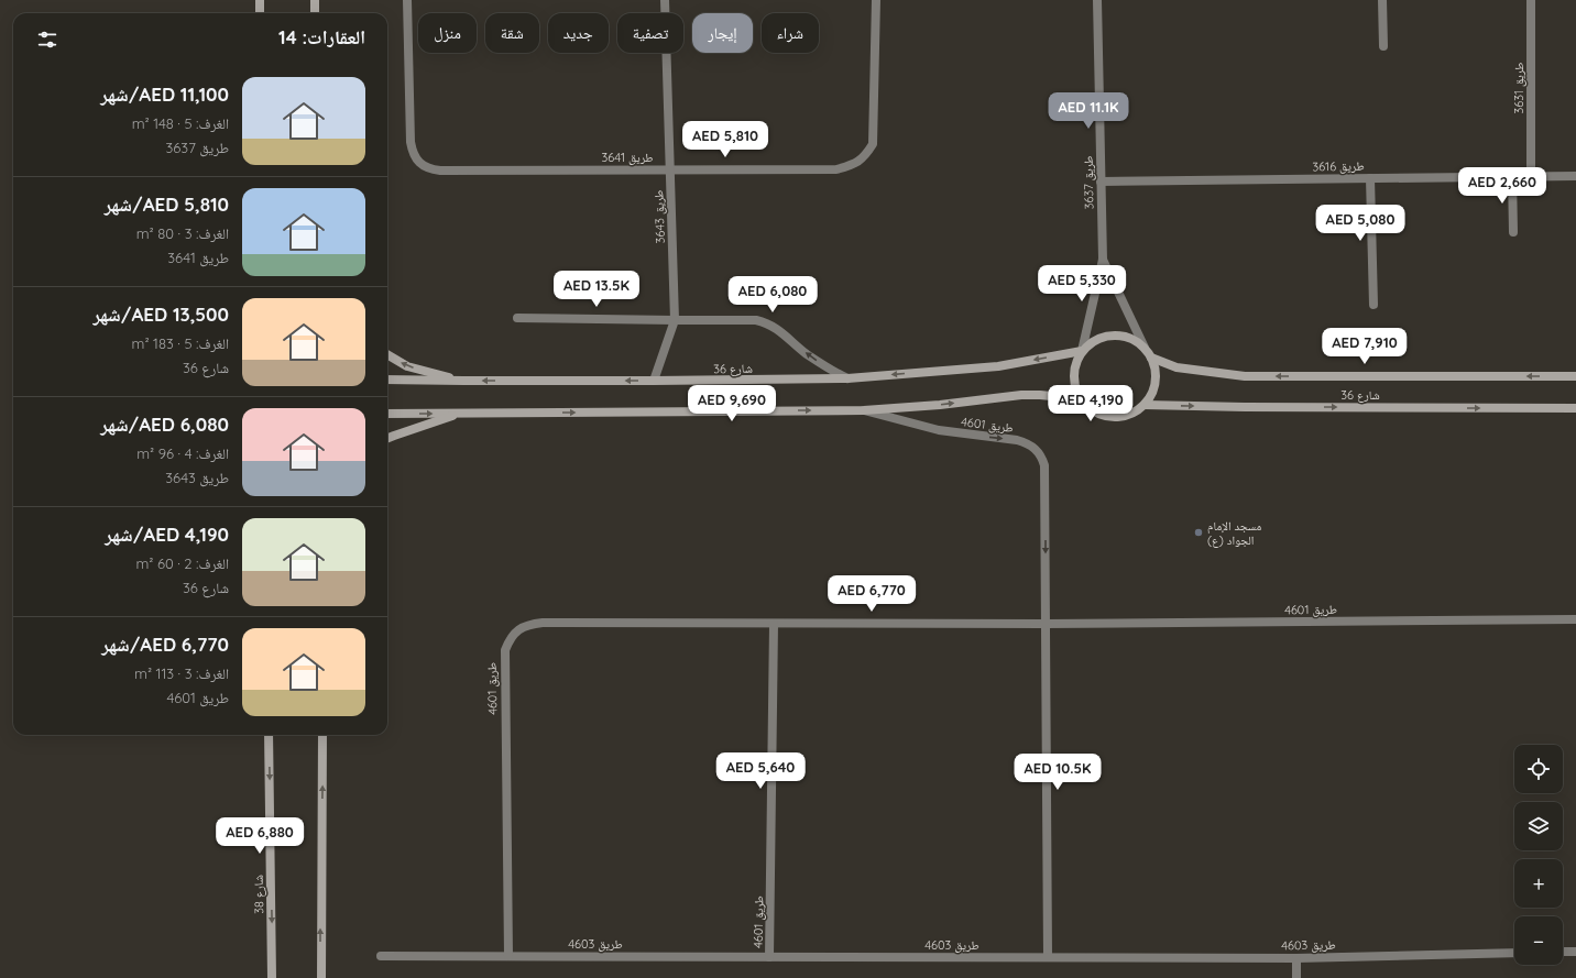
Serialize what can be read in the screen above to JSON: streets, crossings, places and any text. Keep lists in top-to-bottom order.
{
  "streets": {
    "street": [
      "طريق 3631",
      "طريق 3641",
      "طريق 3616",
      "طريق 3637",
      "طريق 3643",
      "شارع 36",
      "طريق 4601",
      "شارع 38",
      "طريق 4603"
    ]
  },
  "crossings": [
    ["طريق 3631", "طريق 3616"],
    ["طريق 3641", "طريق 3643"],
    ["طريق 3616", "طريق 3637"],
    ["طريق 3637", "شارع 36"],
    ["طريق 4601", "طريق 4603"]
  ],
  "places": ["مسجد الإمام الجواد (ع)"],
  "page": {
    "chip": [
      "شراء",
      "إيجار",
      "تصفية",
      "جديد",
      "شقة",
      "منزل"
    ],
    "heading": "العقارات: 14",
    "list": [
      {
        "name": "AED 11,100/شهر",
        "note": "الغرف: 5 · 148 m² · طريق 3637"
      },
      {
        "name": "AED 5,810/شهر",
        "note": "الغرف: 3 · 80 m² · طريق 3641"
      },
      {
        "name": "AED 13,500/شهر",
        "note": "الغرف: 5 · 183 m² · شارع 36"
      },
      {
        "name": "AED 6,080/شهر",
        "note": "الغرف: 4 · 96 m² · طريق 3643"
      },
      {
        "name": "AED 4,190/شهر",
        "note": "الغرف: 2 · 60 m² · شارع 36"
      },
      {
        "name": "AED 6,770/شهر",
        "note": "الغرف: 3 · 113 m² · طريق 4601"
      }
    ],
    "price": [
      "AED 11.1K",
      "AED 5,810",
      "AED 2,660",
      "AED 5,080",
      "AED 5,330",
      "AED 13.5K",
      "AED 6,080",
      "AED 7,910",
      "AED 9,690",
      "AED 4,190",
      "AED 6,770",
      "AED 5,640",
      "AED 10.5K",
      "AED 6,880"
    ],
    "map_buttons": ["+", "−"]
  }
}
